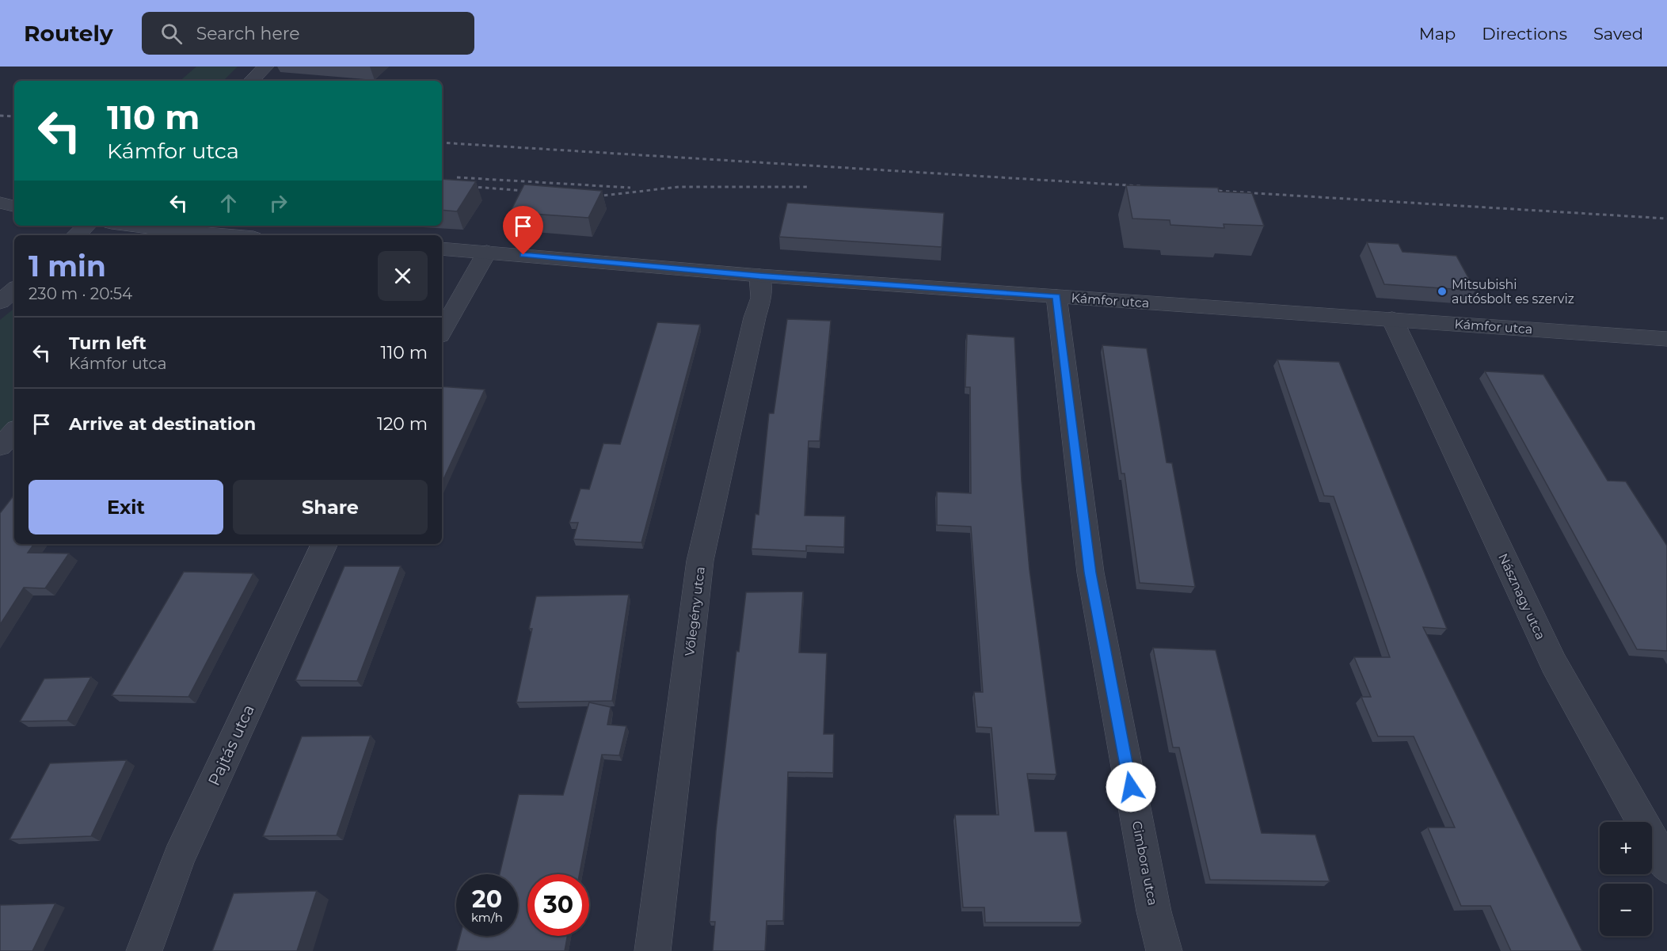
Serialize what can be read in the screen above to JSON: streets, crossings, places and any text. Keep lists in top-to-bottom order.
{
  "streets": {
    "street": [
      "Kámfor utca",
      "Násznagy utca",
      "Vőlegény utca",
      "Pajtás utca",
      "Cimbora utca"
    ]
  },
  "crossings": [
    ["Kámfor utca", "Násznagy utca"],
    ["Kámfor utca", "Vőlegény utca"],
    ["Kámfor utca", "Cimbora utca"]
  ],
  "places": ["Mitsubishi autósbolt es szerviz"],
  "page": {
    "header": "Routely",
    "search": "Search here",
    "nav": ["Map", "Directions", "Saved"],
    "turn": ["110 m", "Kámfor utca"],
    "heading": ["1 min", "230 m · 20:54"],
    "list": [
      {
        "name": "Turn left",
        "note": "Kámfor utca",
        "value": "110 m"
      },
      {
        "name": "Arrive at destination",
        "value": "120 m"
      }
    ],
    "buttons": ["Exit", "Share"],
    "map_buttons": ["+", "−"],
    "speed": "20 km/h",
    "limit": "30"
  }
}
